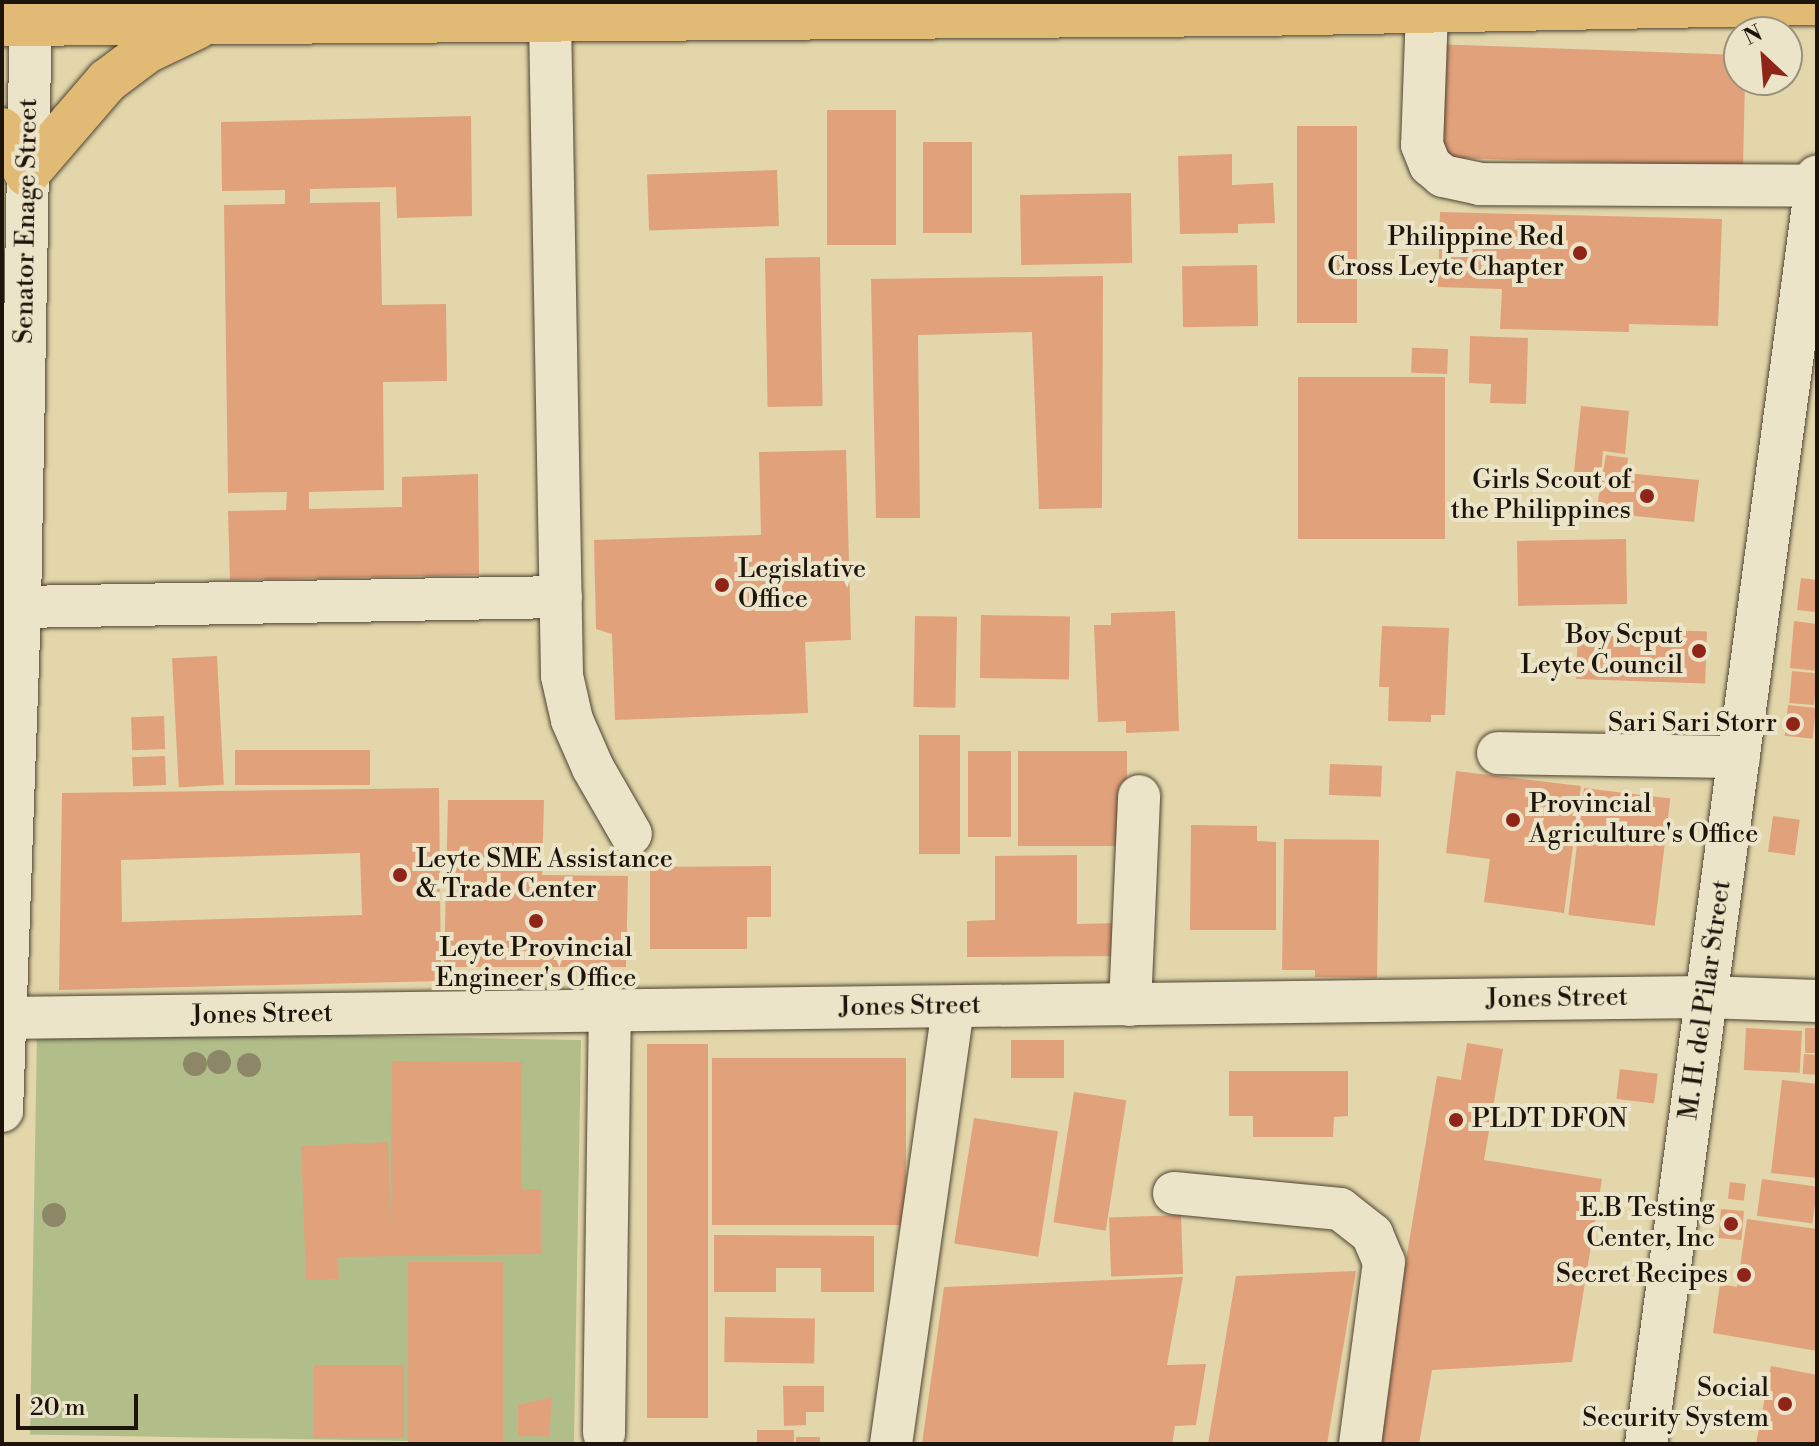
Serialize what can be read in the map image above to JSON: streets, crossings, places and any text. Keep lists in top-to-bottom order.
{
  "streets": {
    "street": ["Senator Enage Street", "Jones Street", "M. H. del Pilar Street"]
  },
  "crossings": [
    ["Senator Enage Street", "Jones Street"],
    ["Jones Street", "M. H. del Pilar Street"]
  ],
  "places": [
    "Philippine Red Cross Leyte Chapter",
    "Girls Scout of the Philippines",
    "Legislative Office",
    "Boy Scput Leyte Council",
    "Sari Sari Storr",
    "Provincial Agriculture's Office",
    "Leyte SME Assistance & Trade Center",
    "Leyte Provincial Engineer's Office",
    "PLDT DFON",
    "E.B Testing Center, Inc",
    "Secret Recipes",
    "Social Security System"
  ],
  "scale_bar": "20 m",
  "north": "top left"
}
